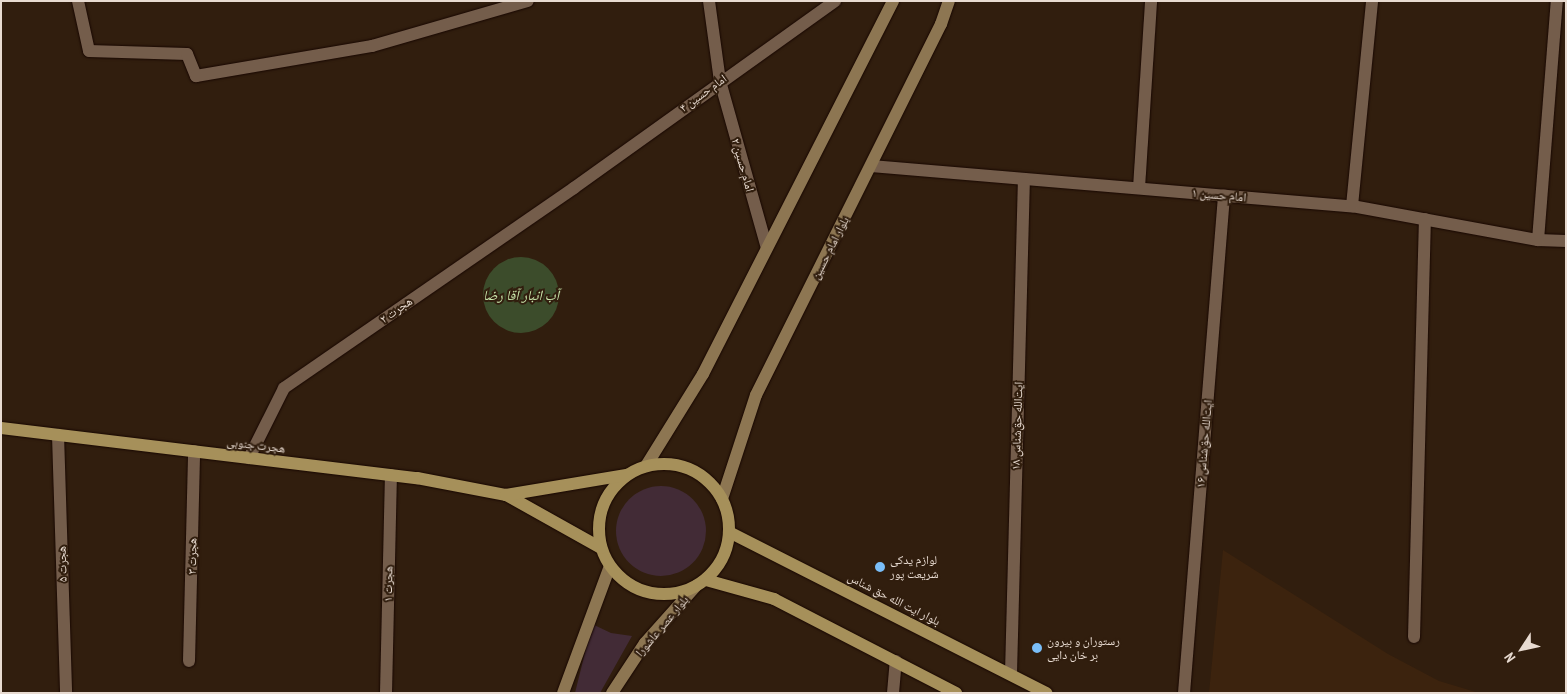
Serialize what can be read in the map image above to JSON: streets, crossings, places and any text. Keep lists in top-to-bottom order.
{
  "streets": {
    "main road": [
      "بلوار امام حسین",
      "هجرت جنوبی",
      "بلوار ایت الله حق شناس",
      "بلوار عصر عاشورا"
    ],
    "street": [
      "امام حسین ۴",
      "امام حسین ۲",
      "امام حسین ۱",
      "هجرت ۲",
      "ایت‌الله حق‌شناس ۱۸",
      "ایت‌الله حق‌شناس ۱۶",
      "هجرت ۳",
      "هجرت ۵",
      "هجرت ۱"
    ]
  },
  "crossings": [
    ["امام حسین ۴", "امام حسین ۲"],
    ["امام حسین ۴", "هجرت ۲"],
    ["امام حسین ۱", "بلوار امام حسین"],
    ["امام حسین ۱", "ایت‌الله حق‌شناس ۱۸"],
    ["امام حسین ۱", "ایت‌الله حق‌شناس ۱۶"],
    ["بلوار امام حسین", "هجرت جنوبی"],
    ["بلوار امام حسین", "بلوار ایت الله حق شناس"],
    ["بلوار امام حسین", "بلوار عصر عاشورا"],
    ["هجرت ۲", "هجرت جنوبی"],
    ["ایت‌الله حق‌شناس ۱۸", "بلوار ایت الله حق شناس"],
    ["هجرت جنوبی", "هجرت ۳"],
    ["هجرت جنوبی", "هجرت ۵"],
    ["هجرت جنوبی", "هجرت ۱"],
    ["هجرت جنوبی", "بلوار ایت الله حق شناس"],
    ["هجرت جنوبی", "بلوار عصر عاشورا"],
    ["بلوار ایت الله حق شناس", "بلوار عصر عاشورا"]
  ],
  "water": ["آب انبار آقا رضا"],
  "places": ["لوازم یدکی شریعت پور", "رستوران و بیرون بر خان دایی"],
  "north": "bottom left"
}
